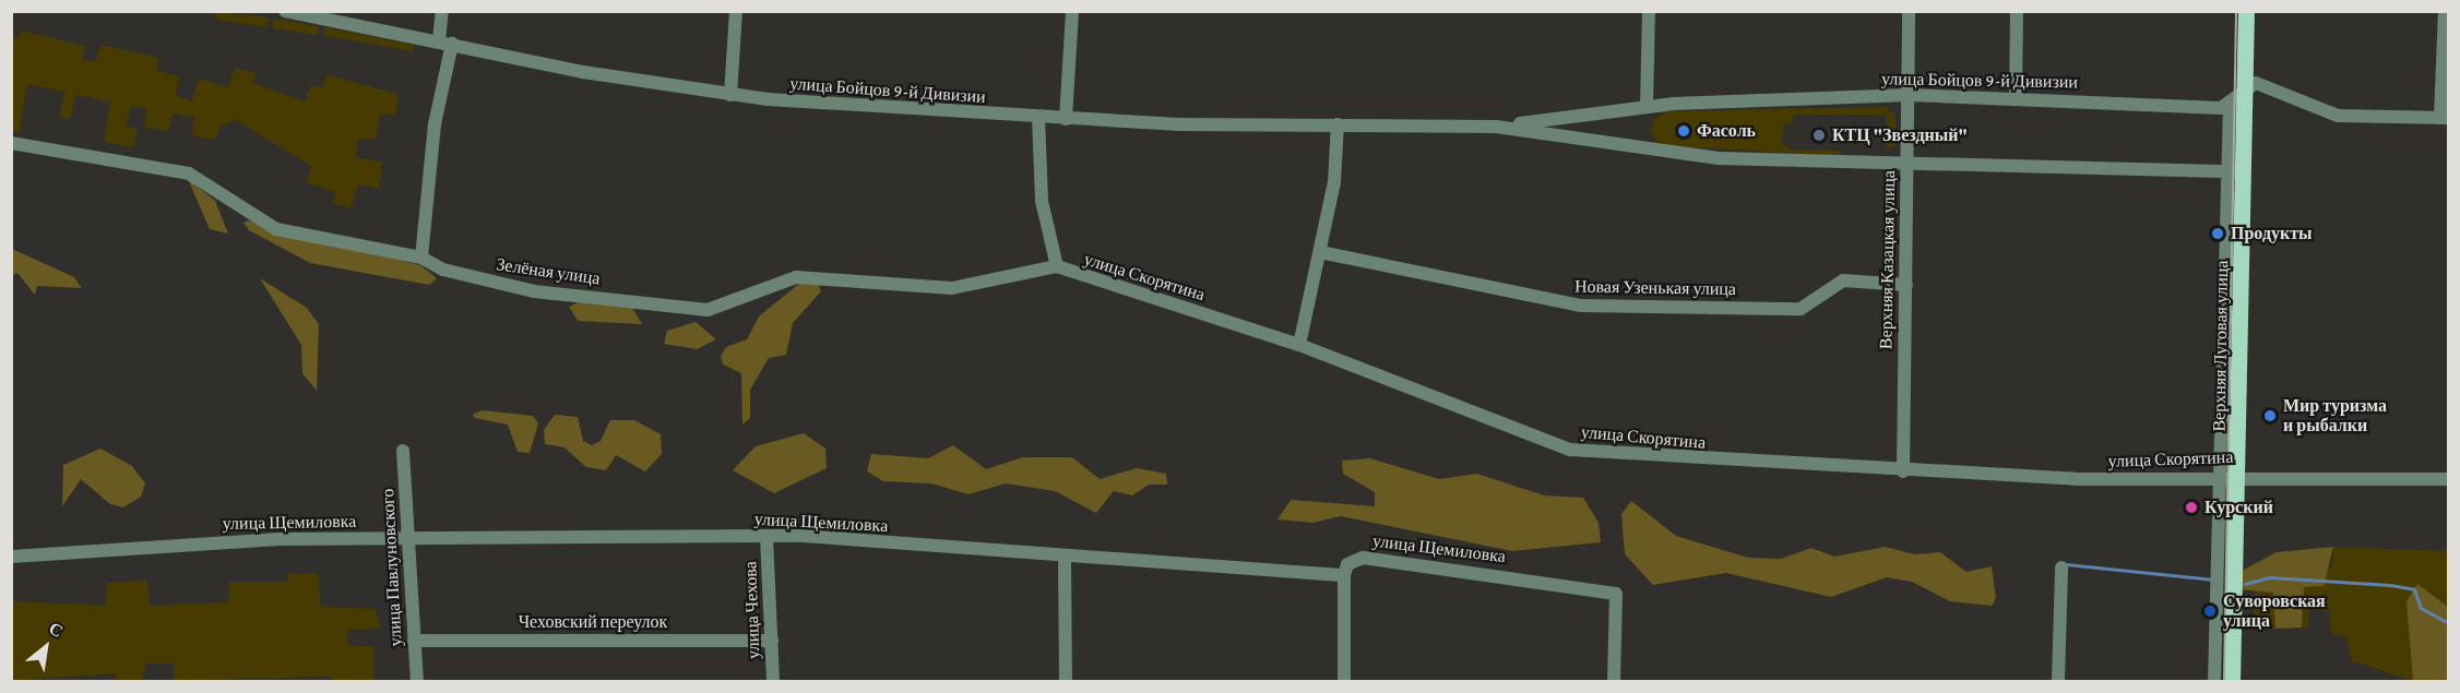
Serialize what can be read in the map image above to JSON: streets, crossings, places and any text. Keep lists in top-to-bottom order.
{
  "streets": {
    "main road": ["Верхняя Луговая улица"],
    "street": [
      "улица Бойцов 9-й Дивизии",
      "Верхняя Казацкая улица",
      "Зелёная улица",
      "улица Скорятина",
      "Новая Узенькая улица",
      "улица Щемиловка",
      "улица Павлуновского",
      "улица Чехова",
      "Чеховский переулок"
    ]
  },
  "crossings": [
    ["улица Бойцов 9-й Дивизии", "Верхняя Казацкая улица"],
    ["улица Бойцов 9-й Дивизии", "улица Скорятина"],
    ["улица Бойцов 9-й Дивизии", "Верхняя Луговая улица"],
    ["Верхняя Казацкая улица", "улица Скорятина"],
    ["Верхняя Казацкая улица", "Новая Узенькая улица"],
    ["Зелёная улица", "улица Скорятина"],
    ["улица Скорятина", "Верхняя Луговая улица"],
    ["улица Щемиловка", "улица Павлуновского"],
    ["улица Щемиловка", "улица Чехова"],
    ["улица Павлуновского", "Чеховский переулок"],
    ["улица Чехова", "Чеховский переулок"]
  ],
  "places": [
    "Фасоль",
    "КТЦ \"Звездный\"",
    "Продукты",
    "Мир туризма и рыбалки",
    "Курский",
    "Суворовская улица"
  ],
  "north": "top right"
}
